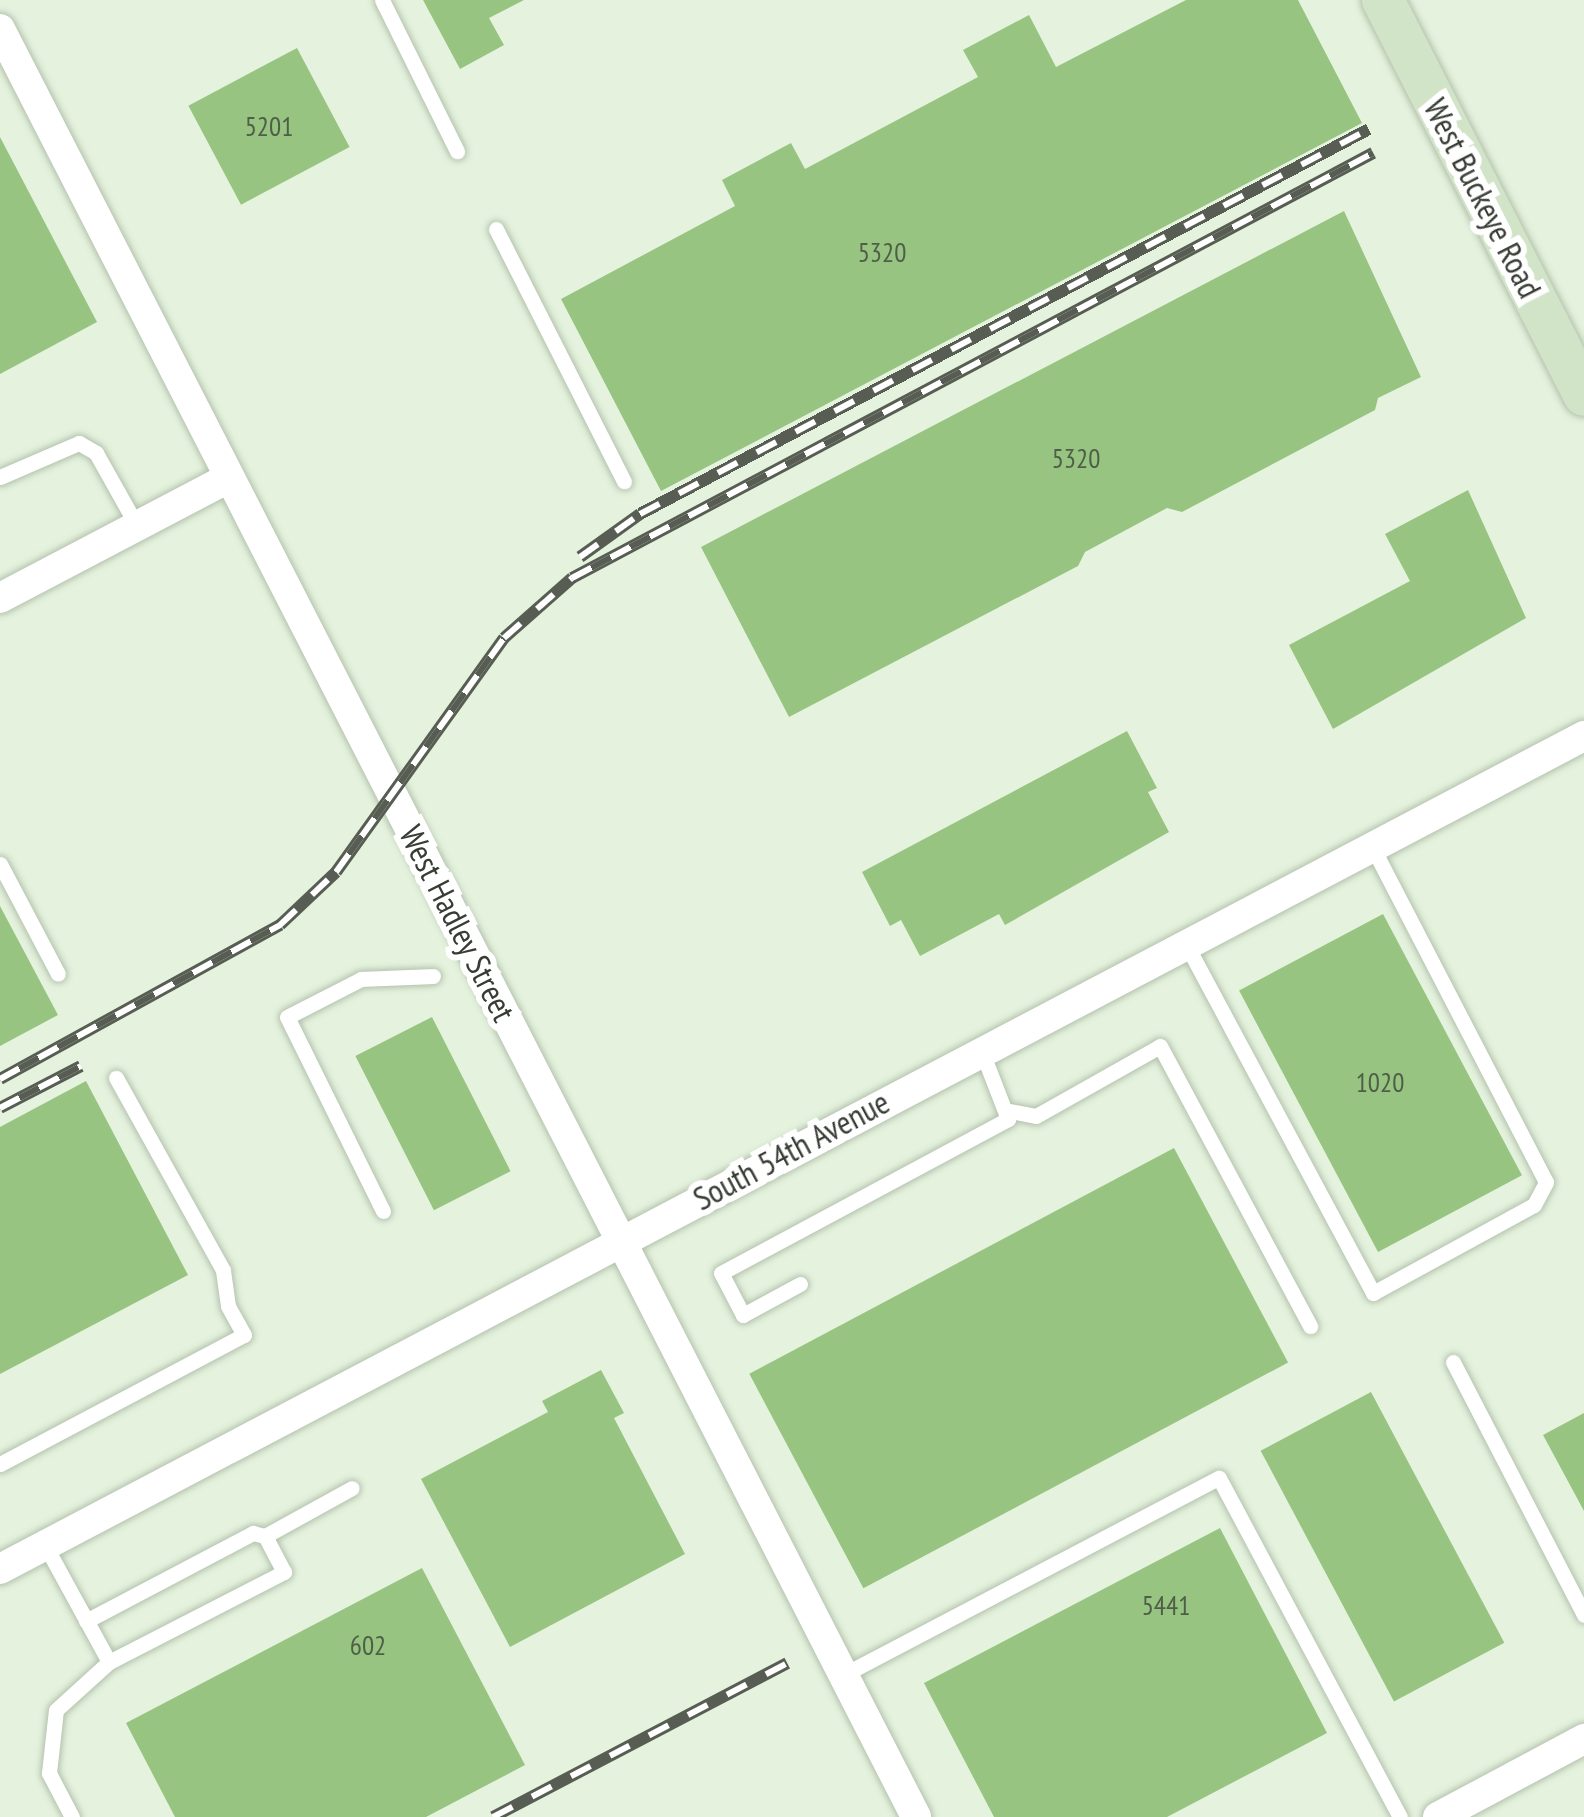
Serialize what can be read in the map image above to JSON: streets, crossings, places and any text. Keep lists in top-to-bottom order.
{
  "streets": {
    "main road": ["West Buckeye Road"],
    "street": ["West Hadley Street", "South 54th Avenue"]
  },
  "crossings": [
    ["West Hadley Street", "South 54th Avenue"]
  ],
  "house_numbers": [
    "5201",
    "5320",
    "5320",
    "1020",
    "5441",
    "602"
  ]
}
